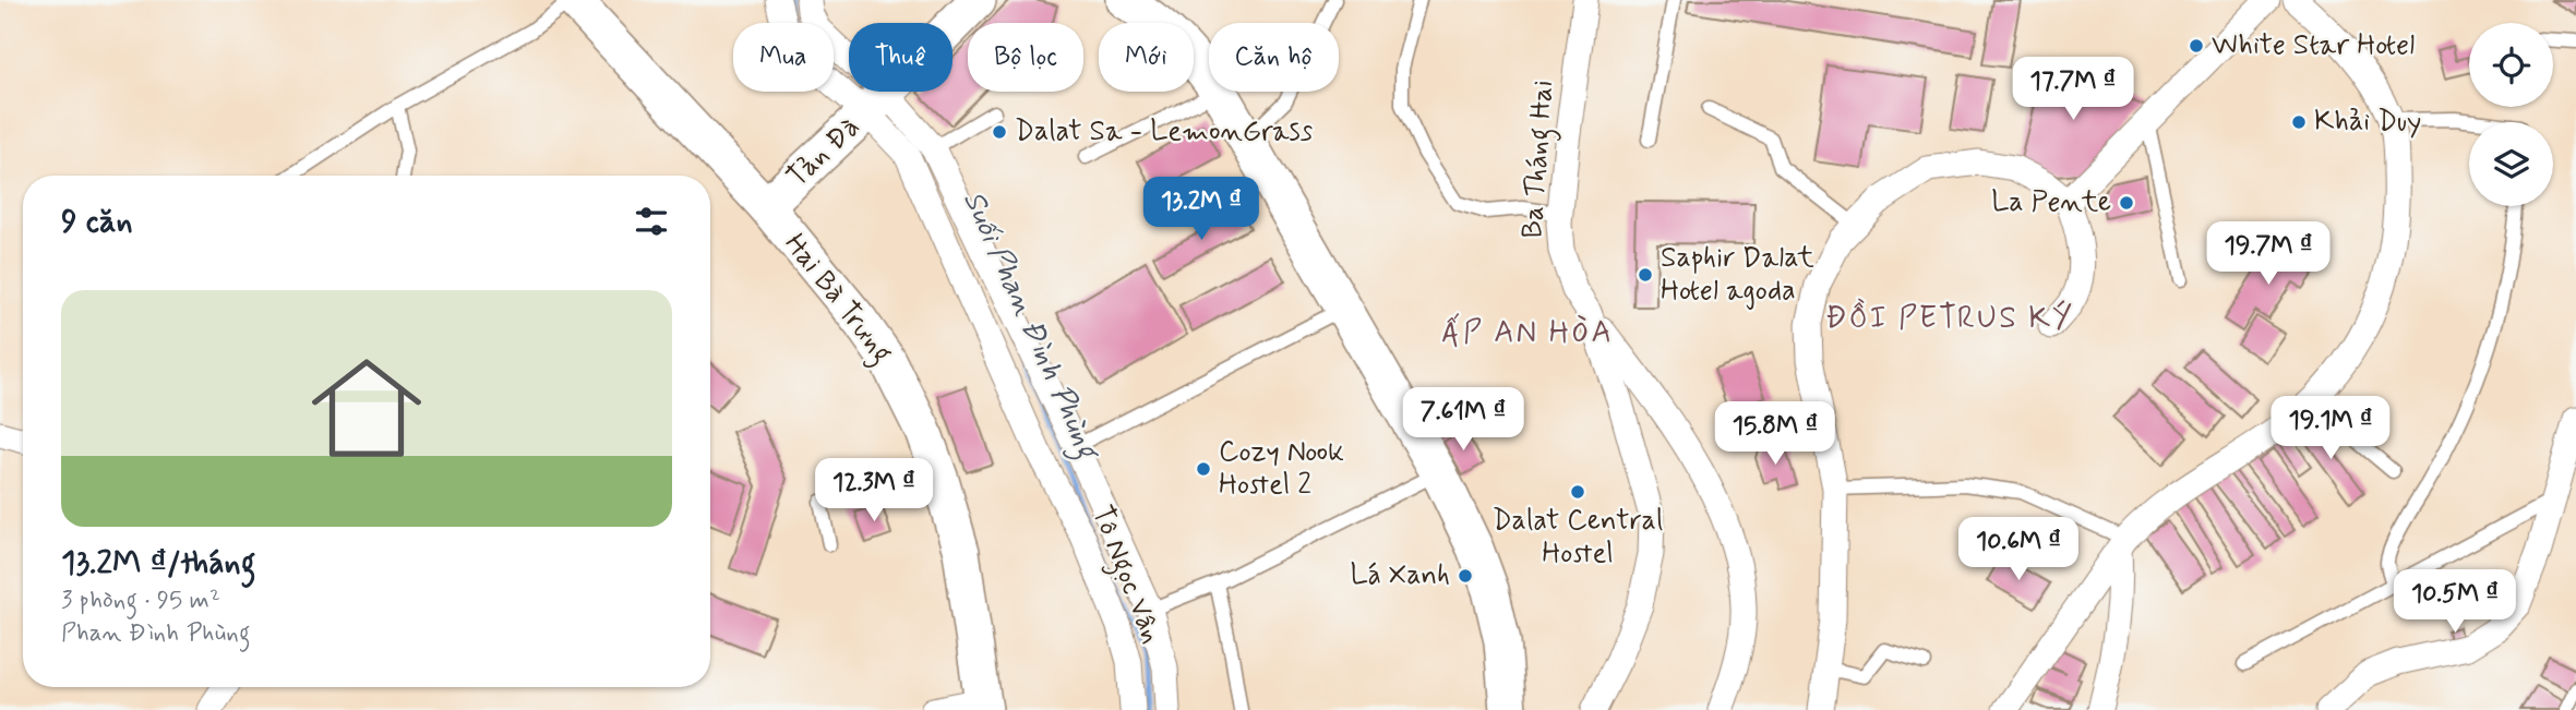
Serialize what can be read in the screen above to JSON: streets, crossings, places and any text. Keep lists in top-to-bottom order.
{
  "streets": {
    "street": [
      "Tản Đà",
      "Ba Tháng Hai",
      "Hai Bà Trưng",
      "Tô Ngọc Vân"
    ]
  },
  "crossings": [
    ["Tản Đà", "Hai Bà Trưng"],
    ["Tản Đà", "Tô Ngọc Vân"]
  ],
  "districts": ["ĐỒI PETRUS KÝ", "ẤP AN HÒA"],
  "water": ["Suối Phan Đình Phùng"],
  "places": [
    "White Star Hotel",
    "Khải Duy",
    "Dalat Sa - LemonGrass",
    "La Pente",
    "Saphir Dalat Hotel agoda",
    "Cozy Nook Hostel 2",
    "Dalat Central Hostel",
    "Lá Xanh"
  ],
  "page": {
    "chip": [
      "Mua",
      "Thuê",
      "Bộ lọc",
      "Mới",
      "Căn hộ"
    ],
    "price": [
      "17.7M ₫",
      "13.2M ₫",
      "19.7M ₫",
      "7.61M ₫",
      "19.1M ₫",
      "15.8M ₫",
      "12.3M ₫",
      "10.6M ₫",
      "10.5M ₫"
    ],
    "heading": "9 căn",
    "list": [
      {
        "name": "13.2M ₫/tháng",
        "note": "3 phòng · 95 m² · Phan Đình Phùng"
      }
    ]
  }
}
